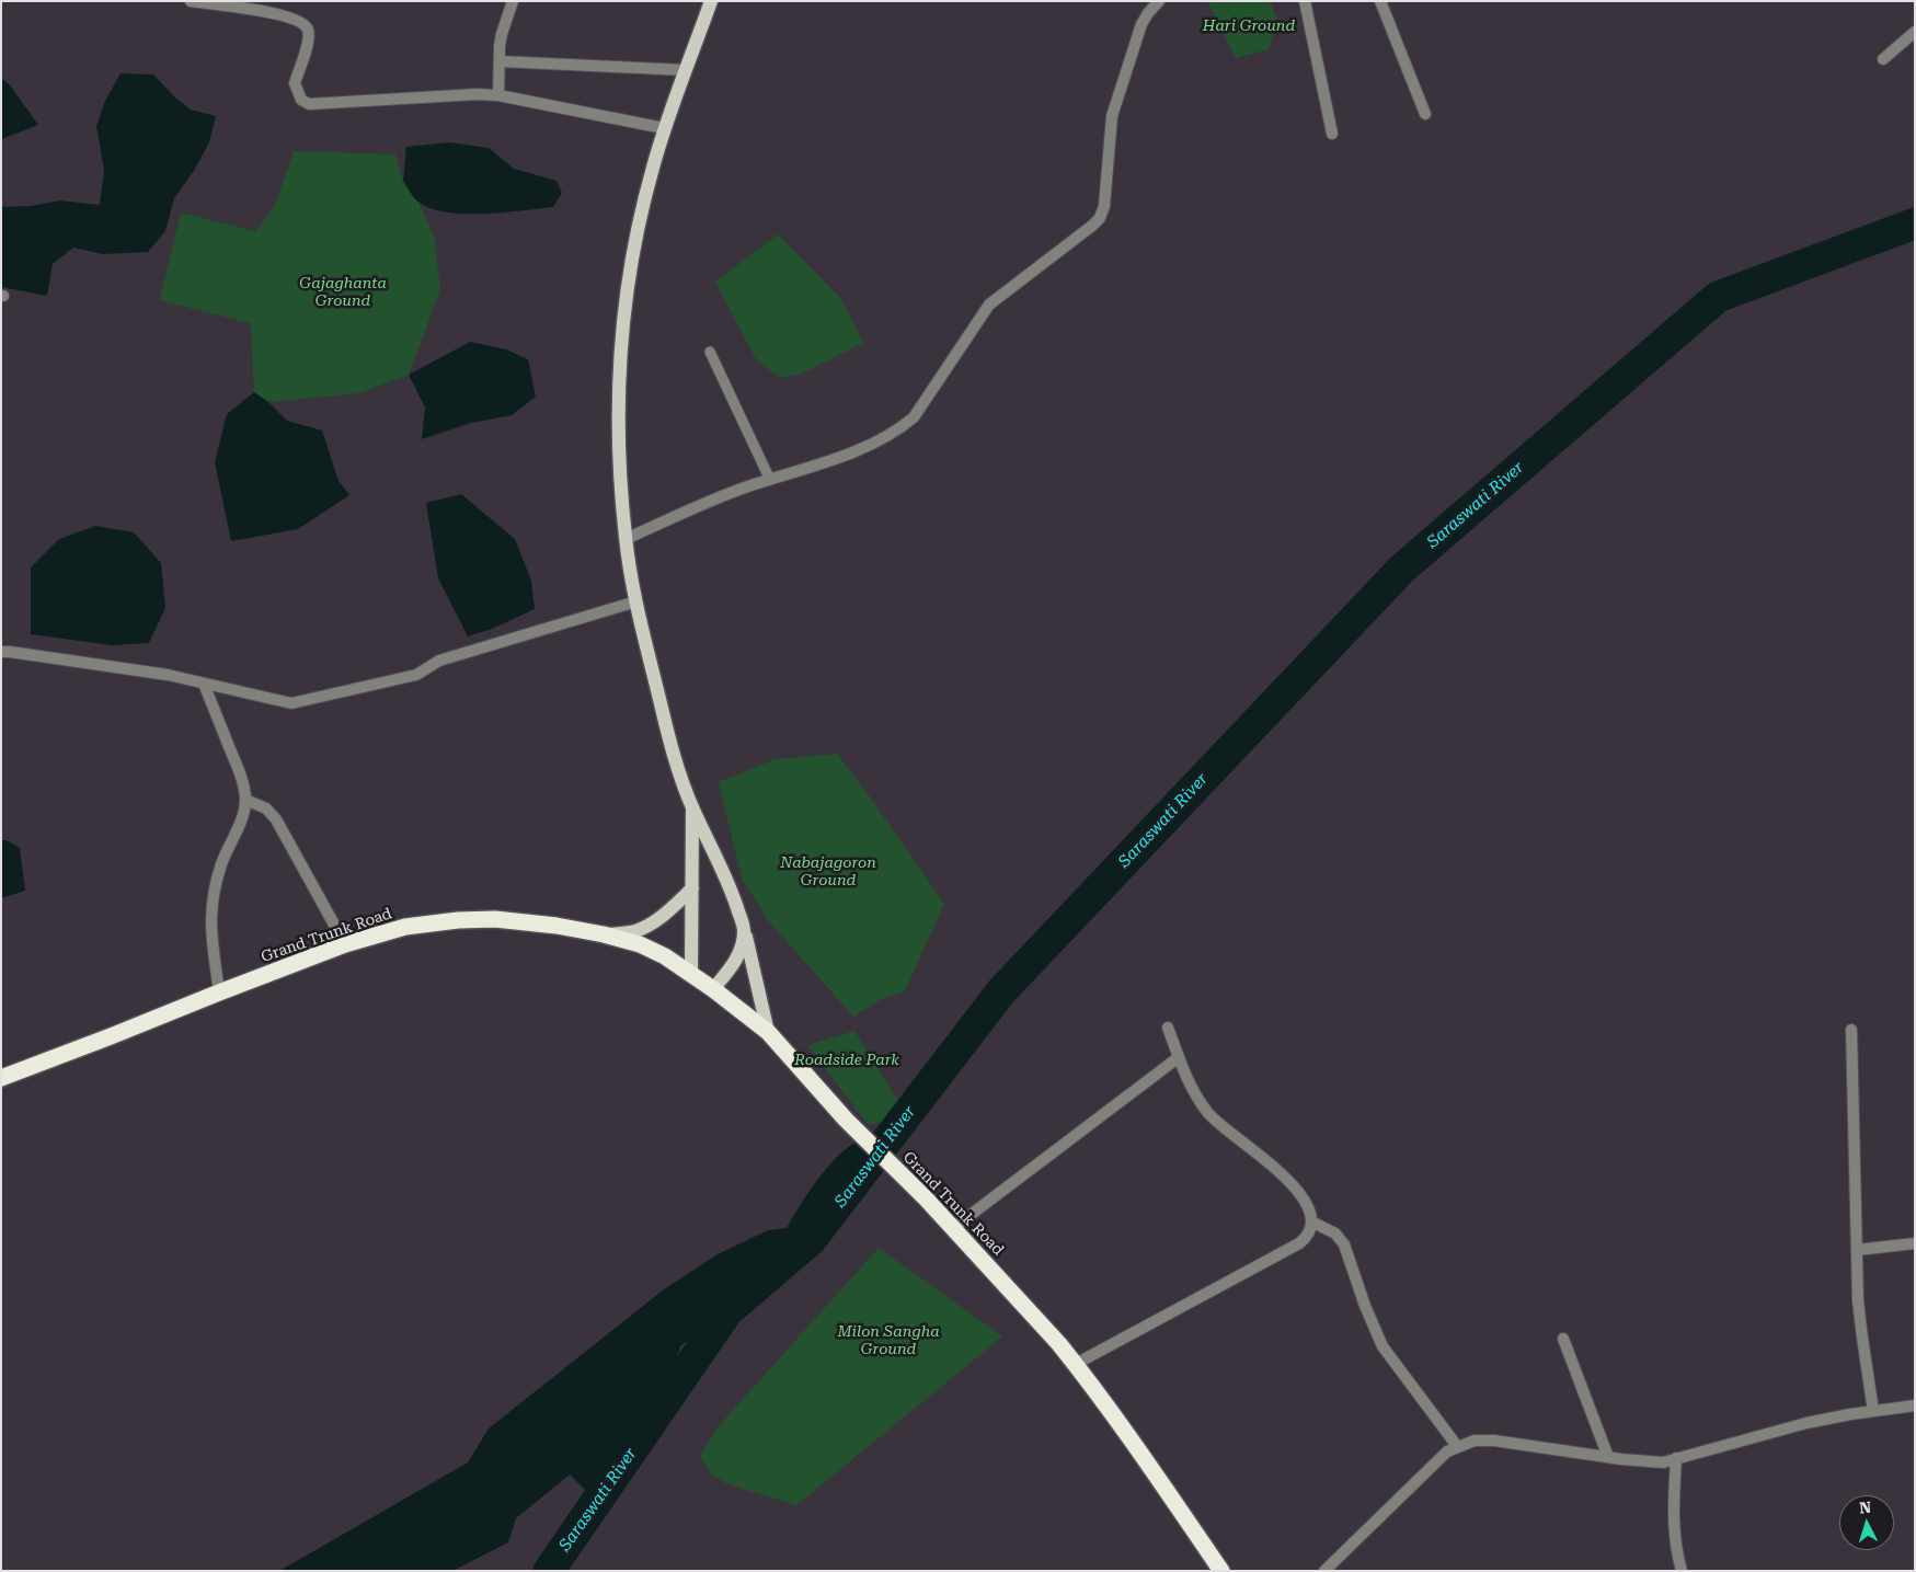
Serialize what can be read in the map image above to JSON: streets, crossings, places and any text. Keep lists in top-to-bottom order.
{
  "streets": {
    "highway": ["Grand Trunk Road"]
  },
  "water": ["Saraswati River"],
  "parks": [
    "Hari Ground",
    "Gajaghanta Ground",
    "Nabajagoron Ground",
    "Roadside Park",
    "Milon Sangha Ground"
  ],
  "north": "top"
}
